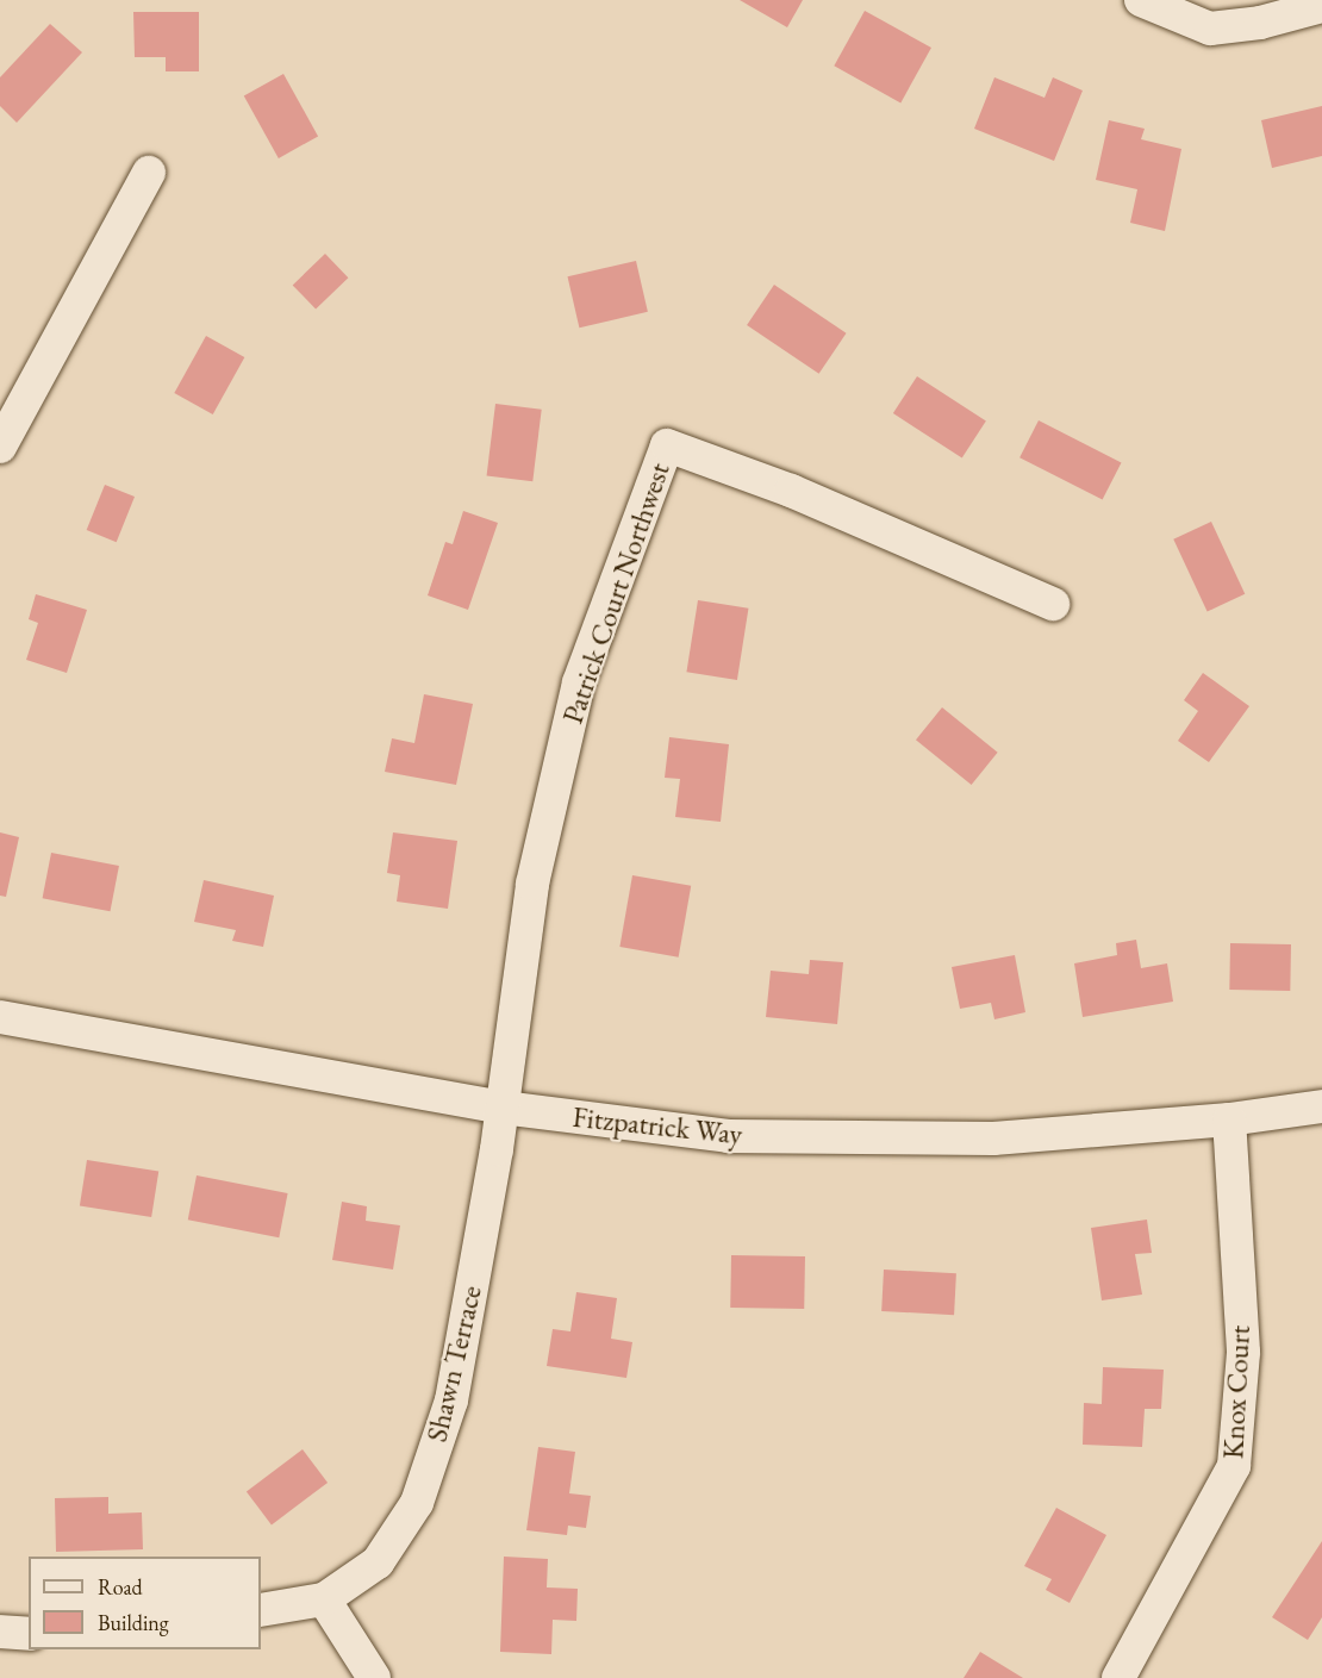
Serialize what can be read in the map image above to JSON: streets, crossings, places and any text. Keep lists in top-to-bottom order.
{
  "streets": {
    "street": [
      "Patrick Court Northwest",
      "Fitzpatrick Way",
      "Shawn Terrace",
      "Knox Court"
    ]
  },
  "crossings": [
    ["Patrick Court Northwest", "Fitzpatrick Way"],
    ["Patrick Court Northwest", "Shawn Terrace"],
    ["Fitzpatrick Way", "Shawn Terrace"],
    ["Fitzpatrick Way", "Knox Court"]
  ],
  "legend": ["Road", "Building"]
}
